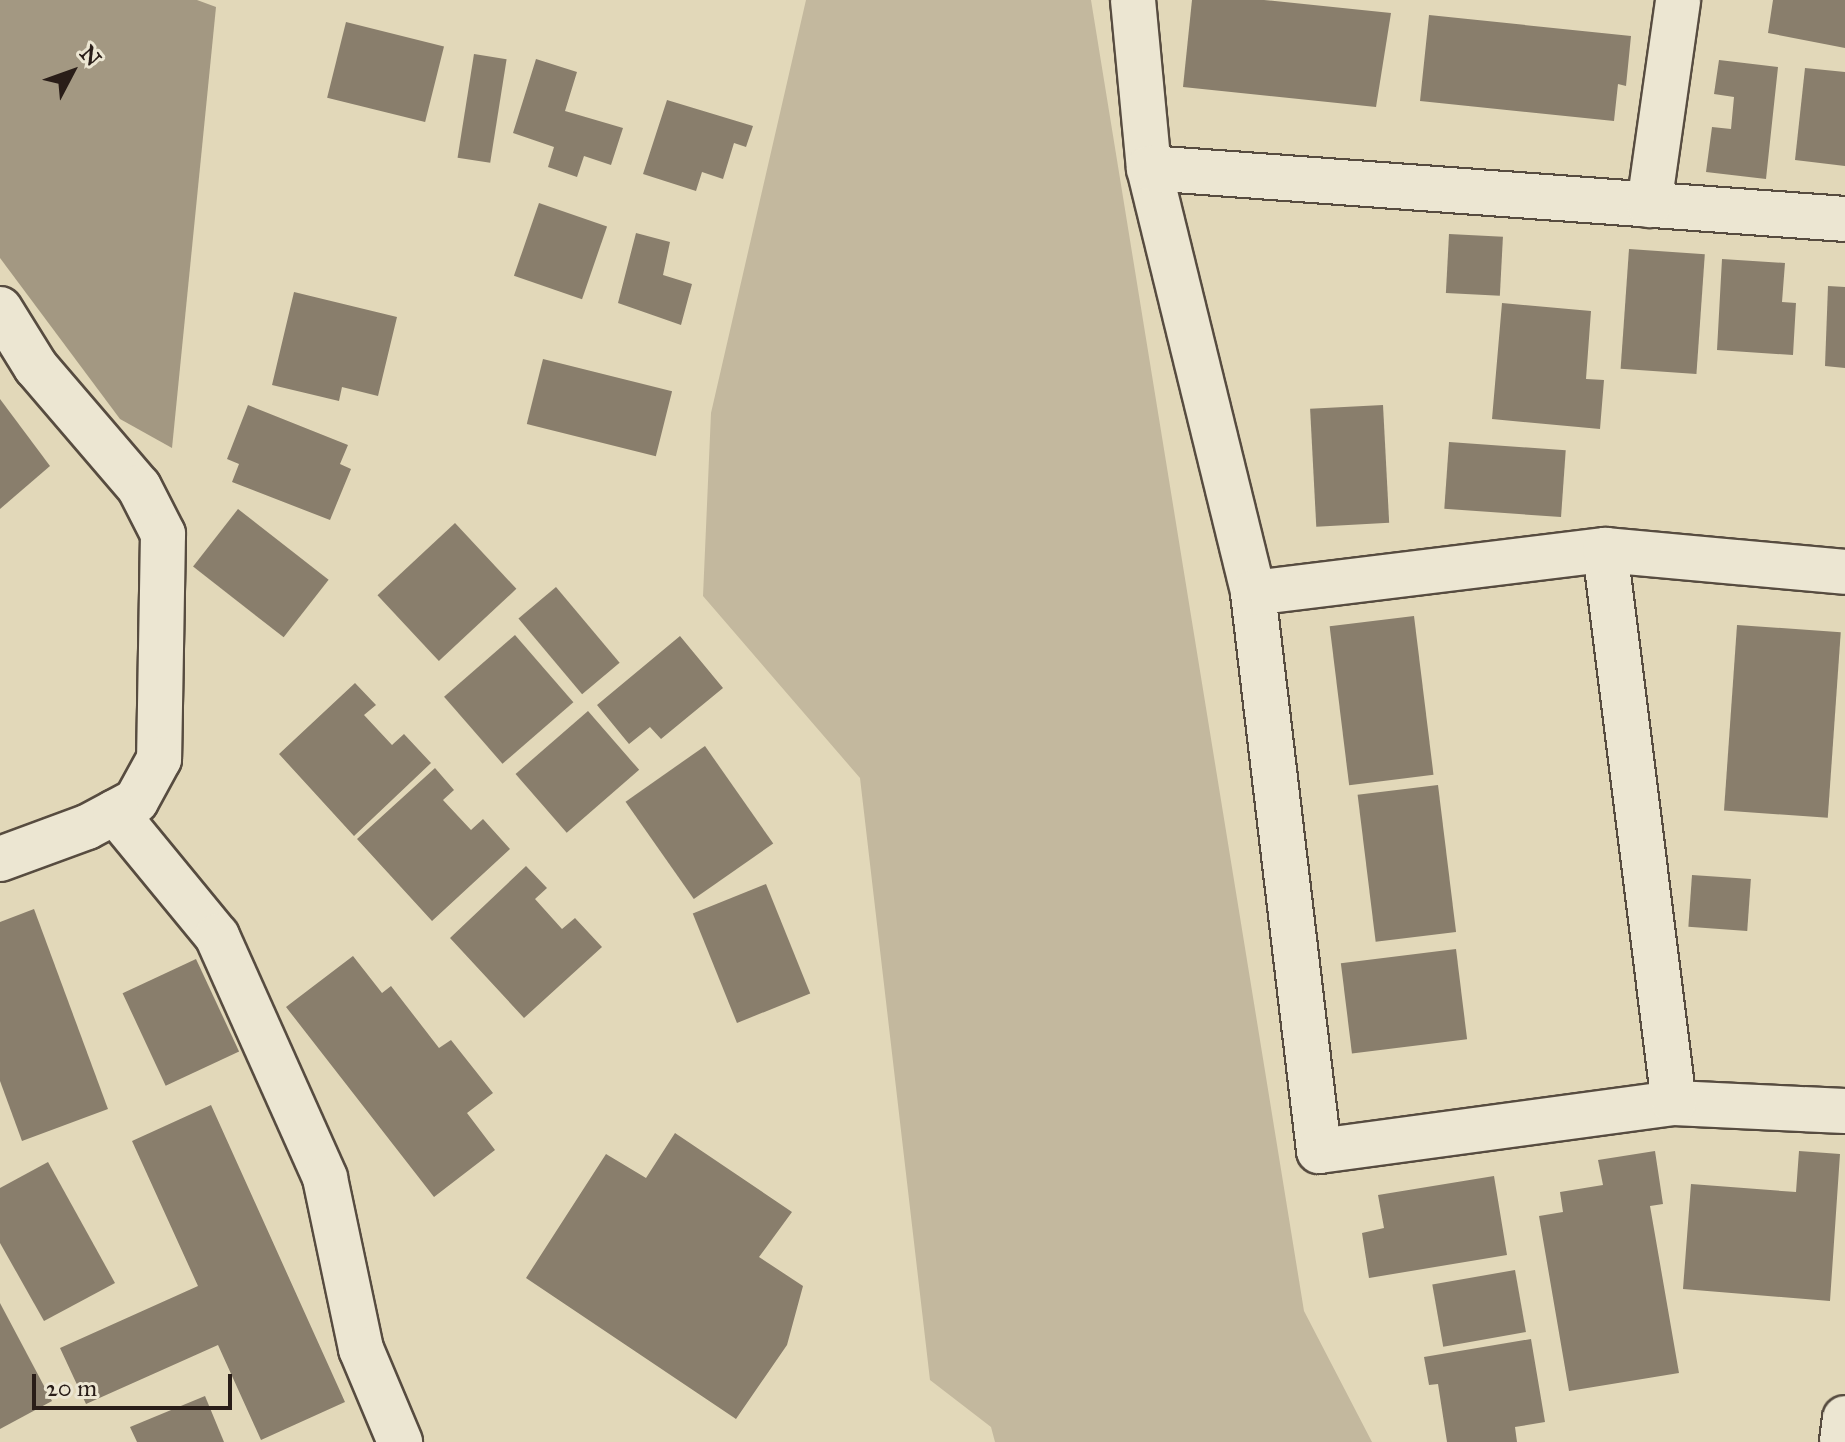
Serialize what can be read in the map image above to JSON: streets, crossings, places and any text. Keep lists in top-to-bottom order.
{
  "scale_bar": "20 m",
  "north": "top right"
}
